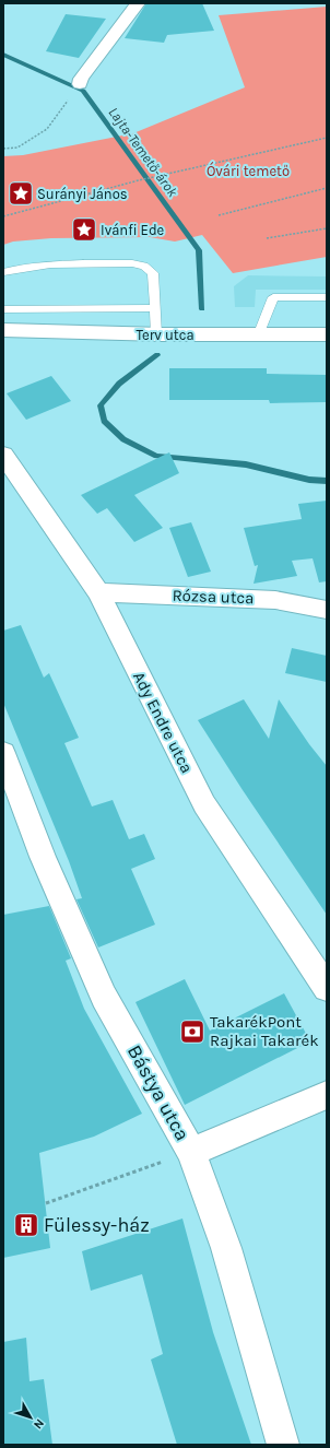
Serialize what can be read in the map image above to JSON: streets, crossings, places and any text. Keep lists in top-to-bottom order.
{
  "streets": {
    "street": [
      "Terv utca",
      "Rózsa utca",
      "Ady Endre utca",
      "Bástya utca"
    ]
  },
  "crossings": [
    ["Rózsa utca", "Ady Endre utca"]
  ],
  "water": ["Lajta-Temető-árok"],
  "parks": ["Óvári temető"],
  "places": {
    "place": ["Surányi János", "Ivánfi Ede"],
    "bank": ["TakarékPont Rajkai Takarék"],
    "building": ["Fülessy-ház"]
  },
  "north": "bottom right"
}
